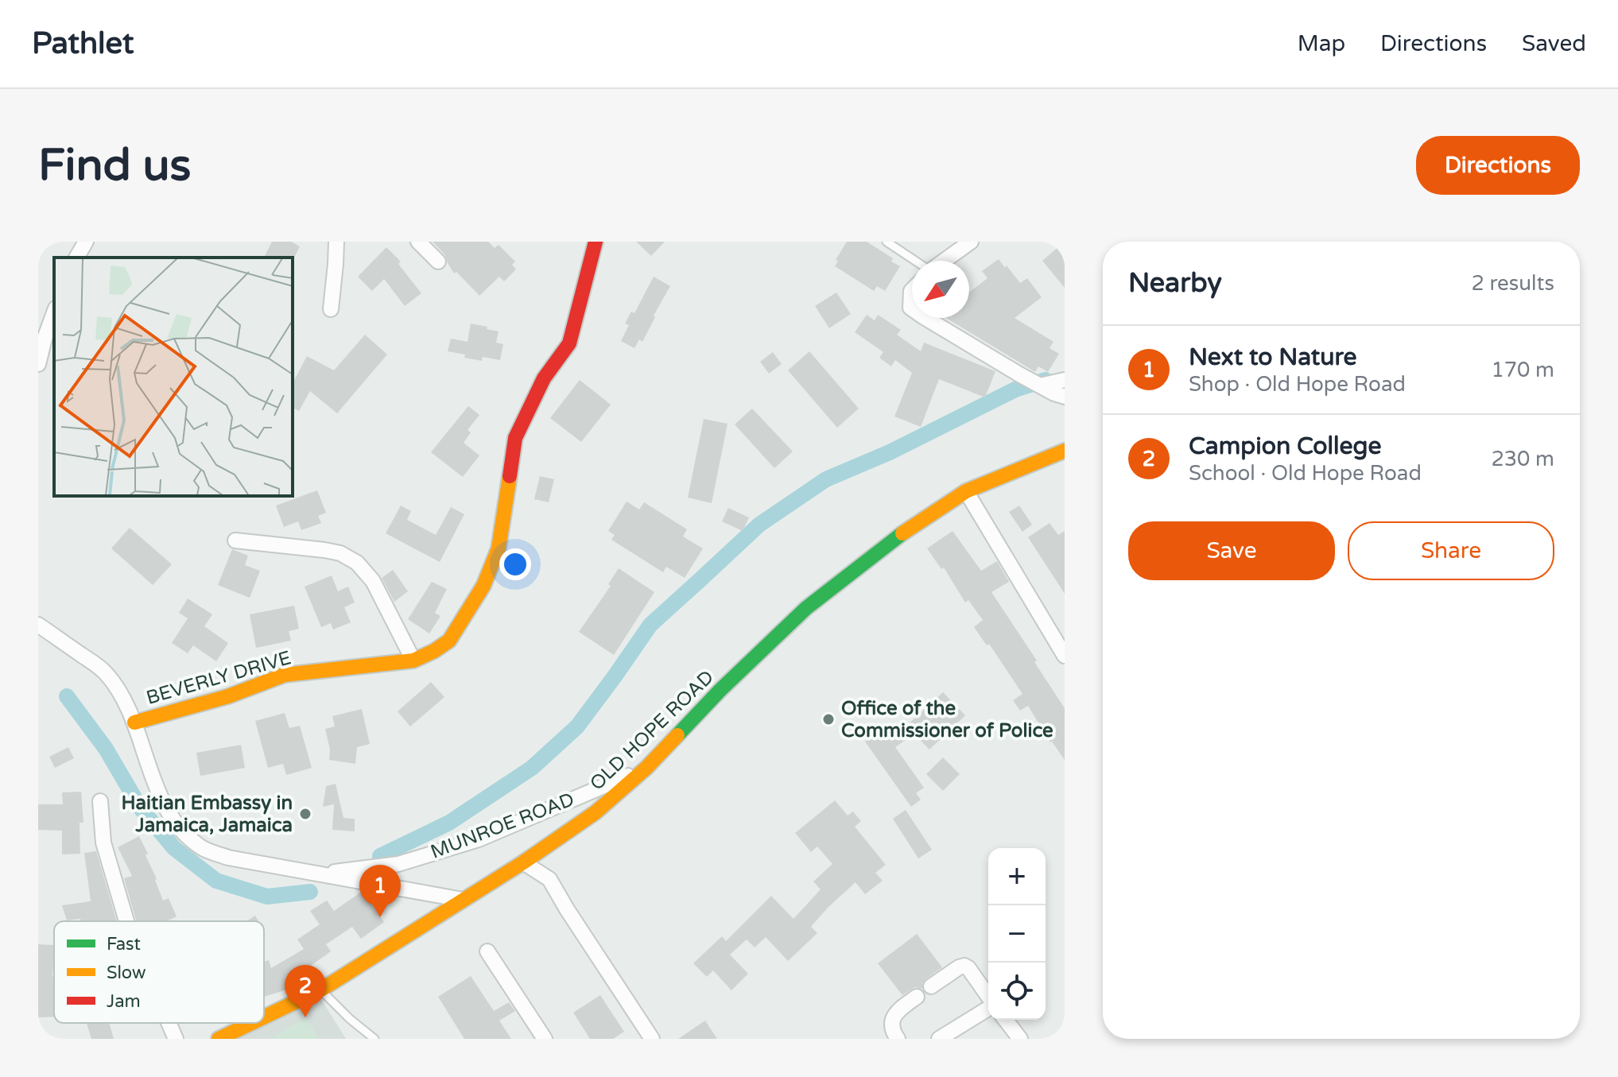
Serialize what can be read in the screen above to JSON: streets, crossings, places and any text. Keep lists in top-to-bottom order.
{
  "streets": {
    "main road": ["BEVERLY DRIVE", "OLD HOPE ROAD"],
    "street": ["MUNROE ROAD"]
  },
  "crossings": [
    ["BEVERLY DRIVE", "MUNROE ROAD"],
    ["OLD HOPE ROAD", "MUNROE ROAD"]
  ],
  "places": ["Office of the Commissioner of Police", "Haitian Embassy in Jamaica, Jamaica"],
  "legend": ["Fast", "Slow", "Jam"],
  "north": "bottom left",
  "page": {
    "header": "Pathlet",
    "nav": ["Map", "Directions", "Saved"],
    "buttons": [
      "Directions",
      ["Save", "Share"]
    ],
    "title": "Find us",
    "heading": ["Nearby", "2 results"],
    "list": [
      {
        "mark": "1",
        "name": "Next to Nature",
        "note": "Shop · Old Hope Road",
        "value": "170 m"
      },
      {
        "mark": "2",
        "name": "Campion College",
        "note": "School · Old Hope Road",
        "value": "230 m"
      }
    ],
    "map_buttons": ["+", "−"],
    "pins": ["1", "2"]
  }
}
